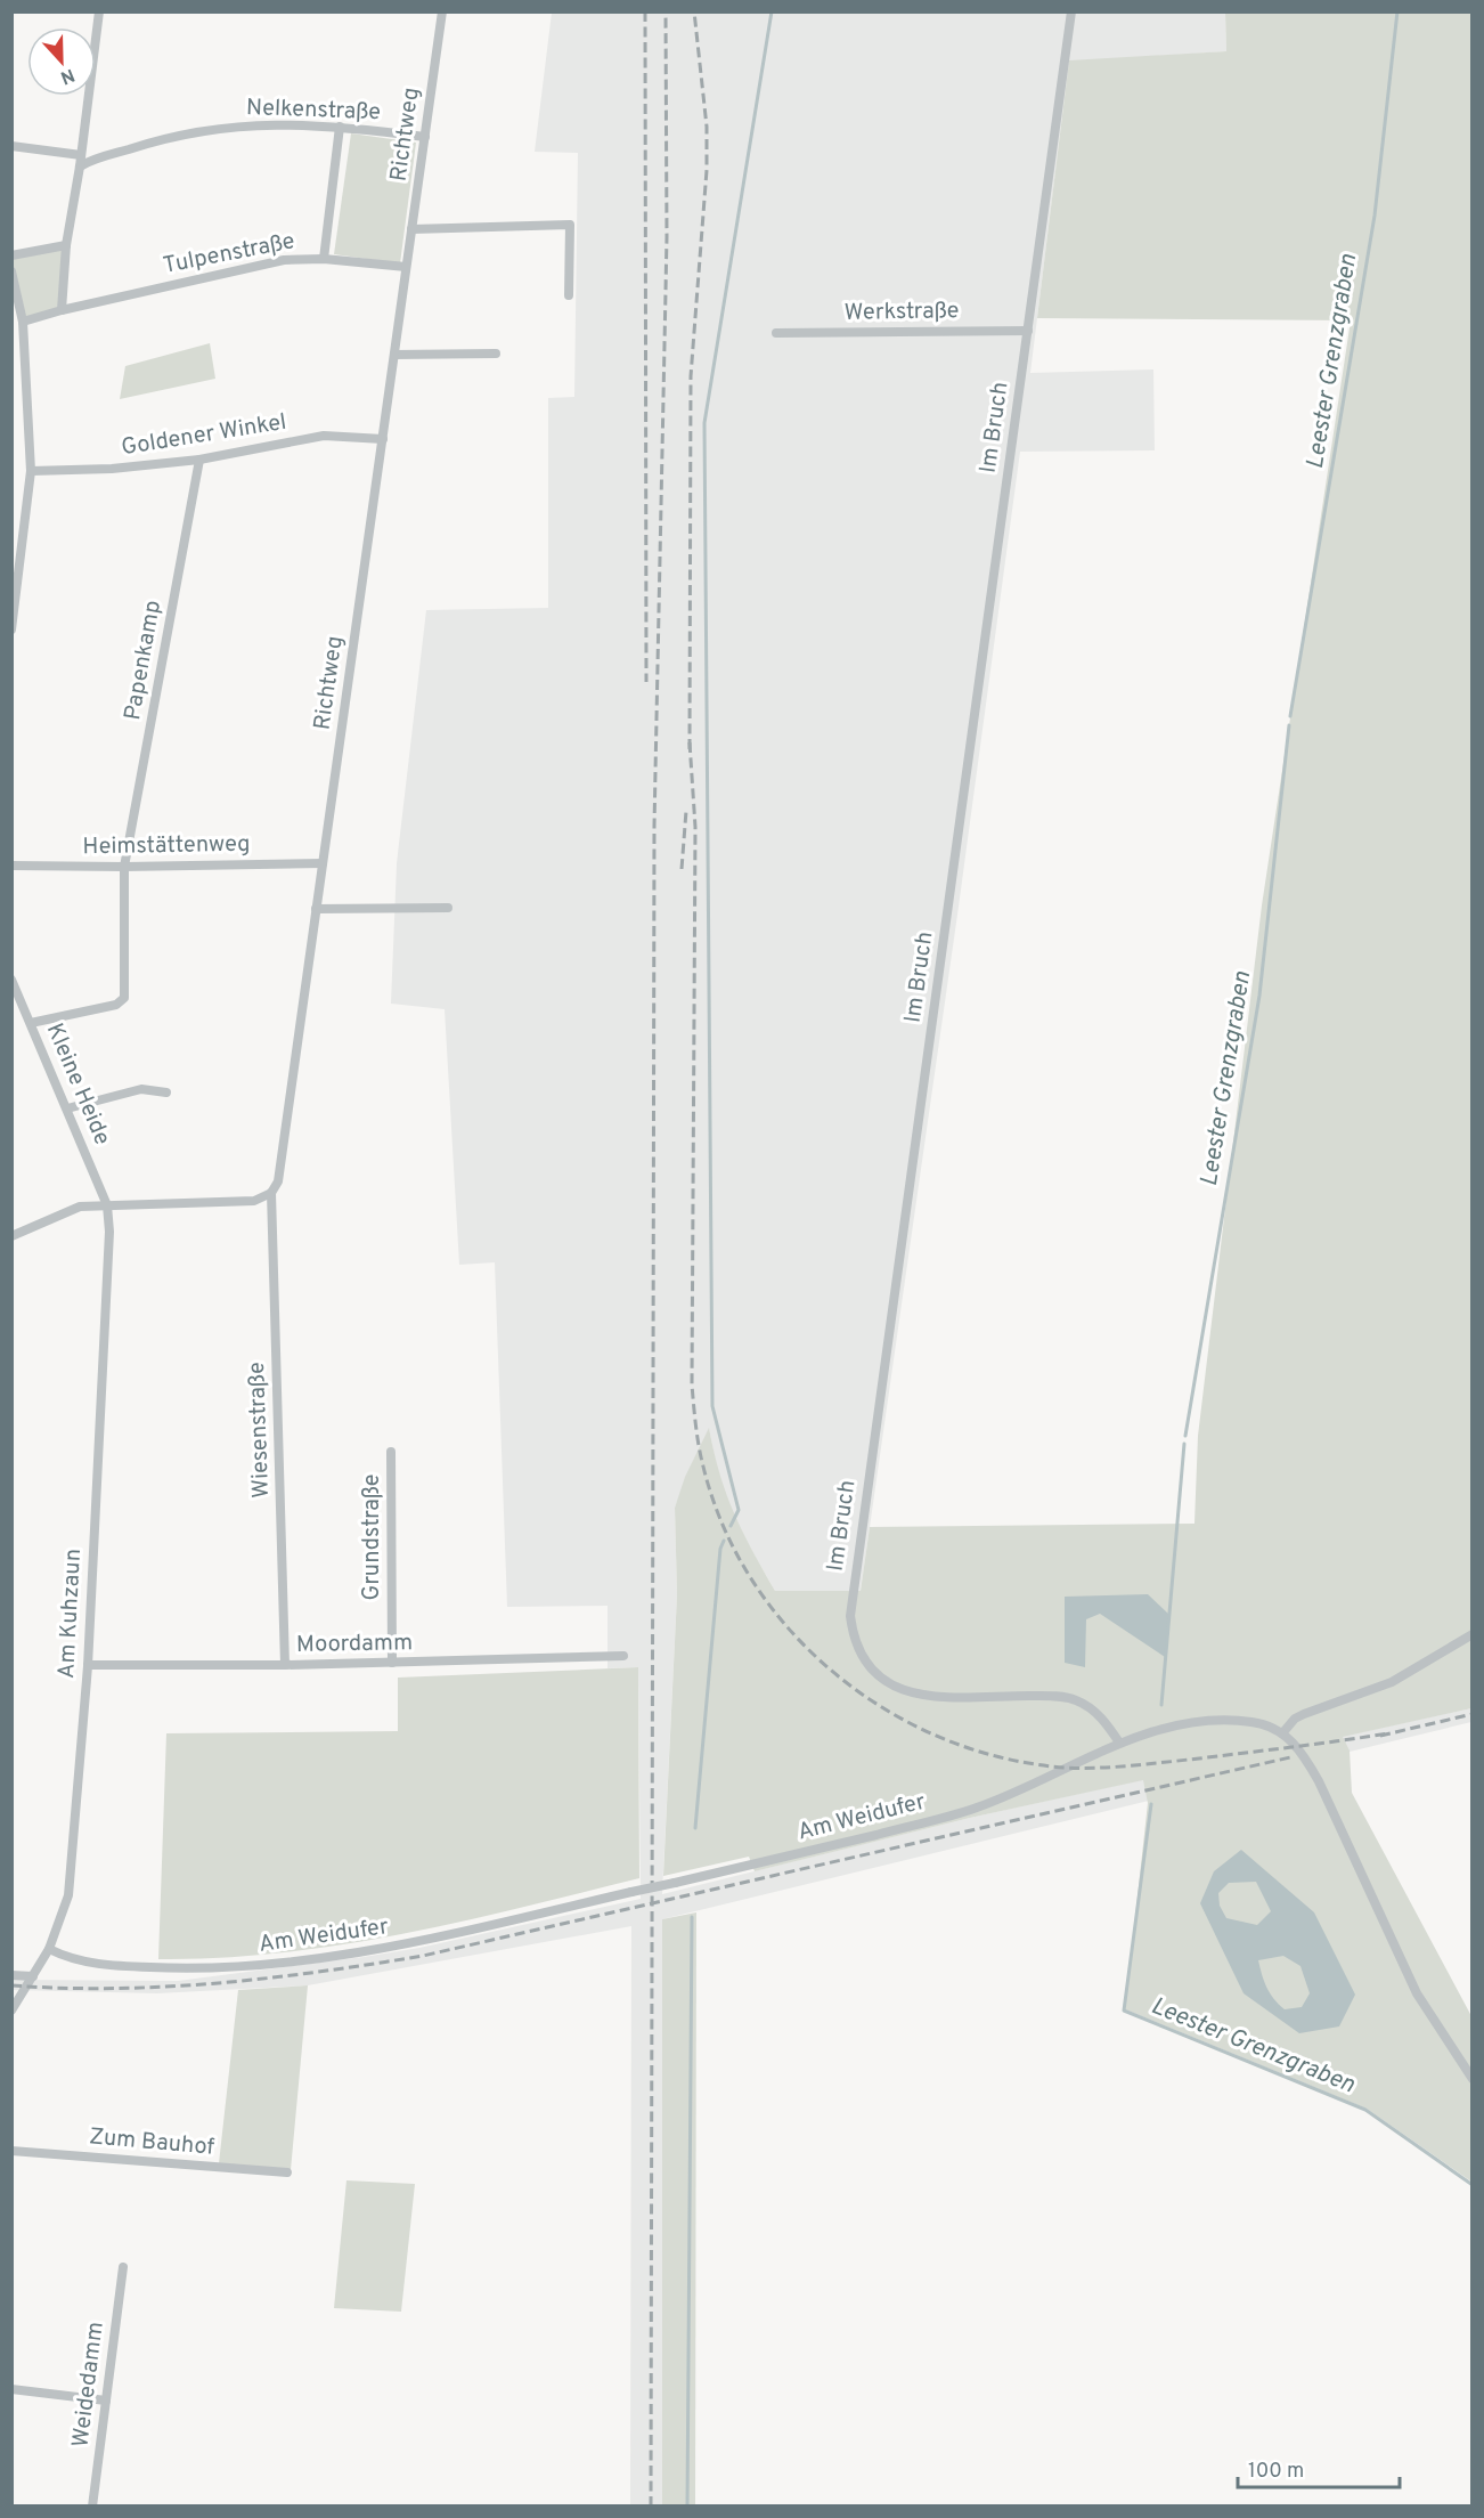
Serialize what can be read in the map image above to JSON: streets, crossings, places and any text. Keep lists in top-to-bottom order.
{
  "streets": {
    "street": [
      "Nelkenstraße",
      "Richtweg",
      "Tulpenstraße",
      "Werkstraße",
      "Im Bruch",
      "Goldener Winkel",
      "Papenkamp",
      "Heimstättenweg",
      "Kleine Heide",
      "Wiesenstraße",
      "Grundstraße",
      "Am Kuhzaun",
      "Moordamm",
      "Am Weidufer",
      "Zum Bauhof",
      "Weidedamm"
    ]
  },
  "crossings": [
    ["Nelkenstraße", "Richtweg"],
    ["Richtweg", "Tulpenstraße"],
    ["Richtweg", "Goldener Winkel"],
    ["Richtweg", "Heimstättenweg"],
    ["Richtweg", "Wiesenstraße"],
    ["Werkstraße", "Im Bruch"],
    ["Im Bruch", "Am Weidufer"],
    ["Goldener Winkel", "Papenkamp"],
    ["Papenkamp", "Heimstättenweg"],
    ["Papenkamp", "Kleine Heide"],
    ["Kleine Heide", "Am Kuhzaun"],
    ["Wiesenstraße", "Moordamm"],
    ["Grundstraße", "Moordamm"],
    ["Am Kuhzaun", "Moordamm"],
    ["Am Kuhzaun", "Am Weidufer"]
  ],
  "water": ["Leester Grenzgraben"],
  "scale_bar": "100 m",
  "north": "bottom"
}
